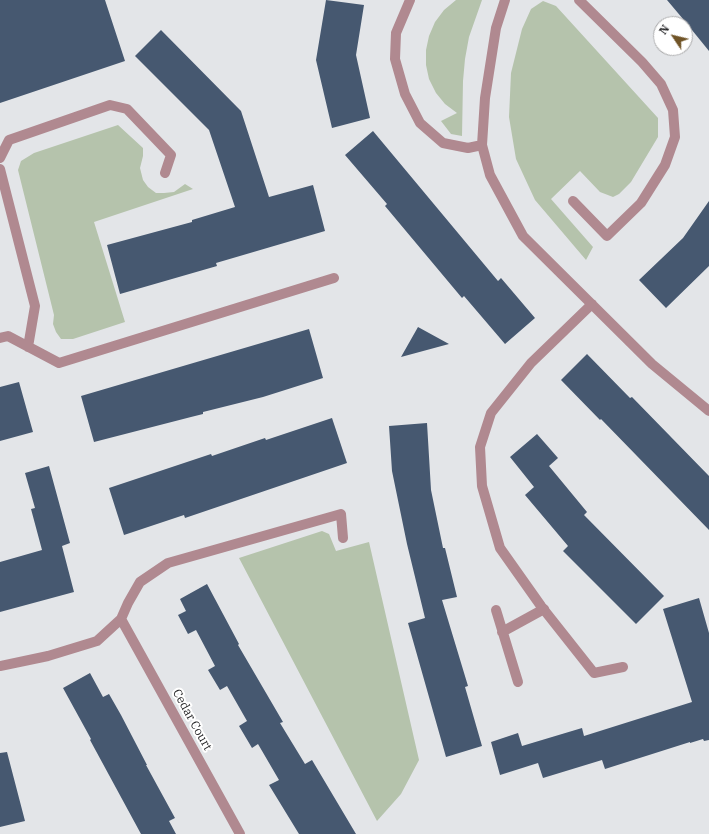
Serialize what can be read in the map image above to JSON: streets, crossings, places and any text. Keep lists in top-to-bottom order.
{
  "streets": {
    "street": ["Cedar Court"]
  },
  "north": "top left"
}
